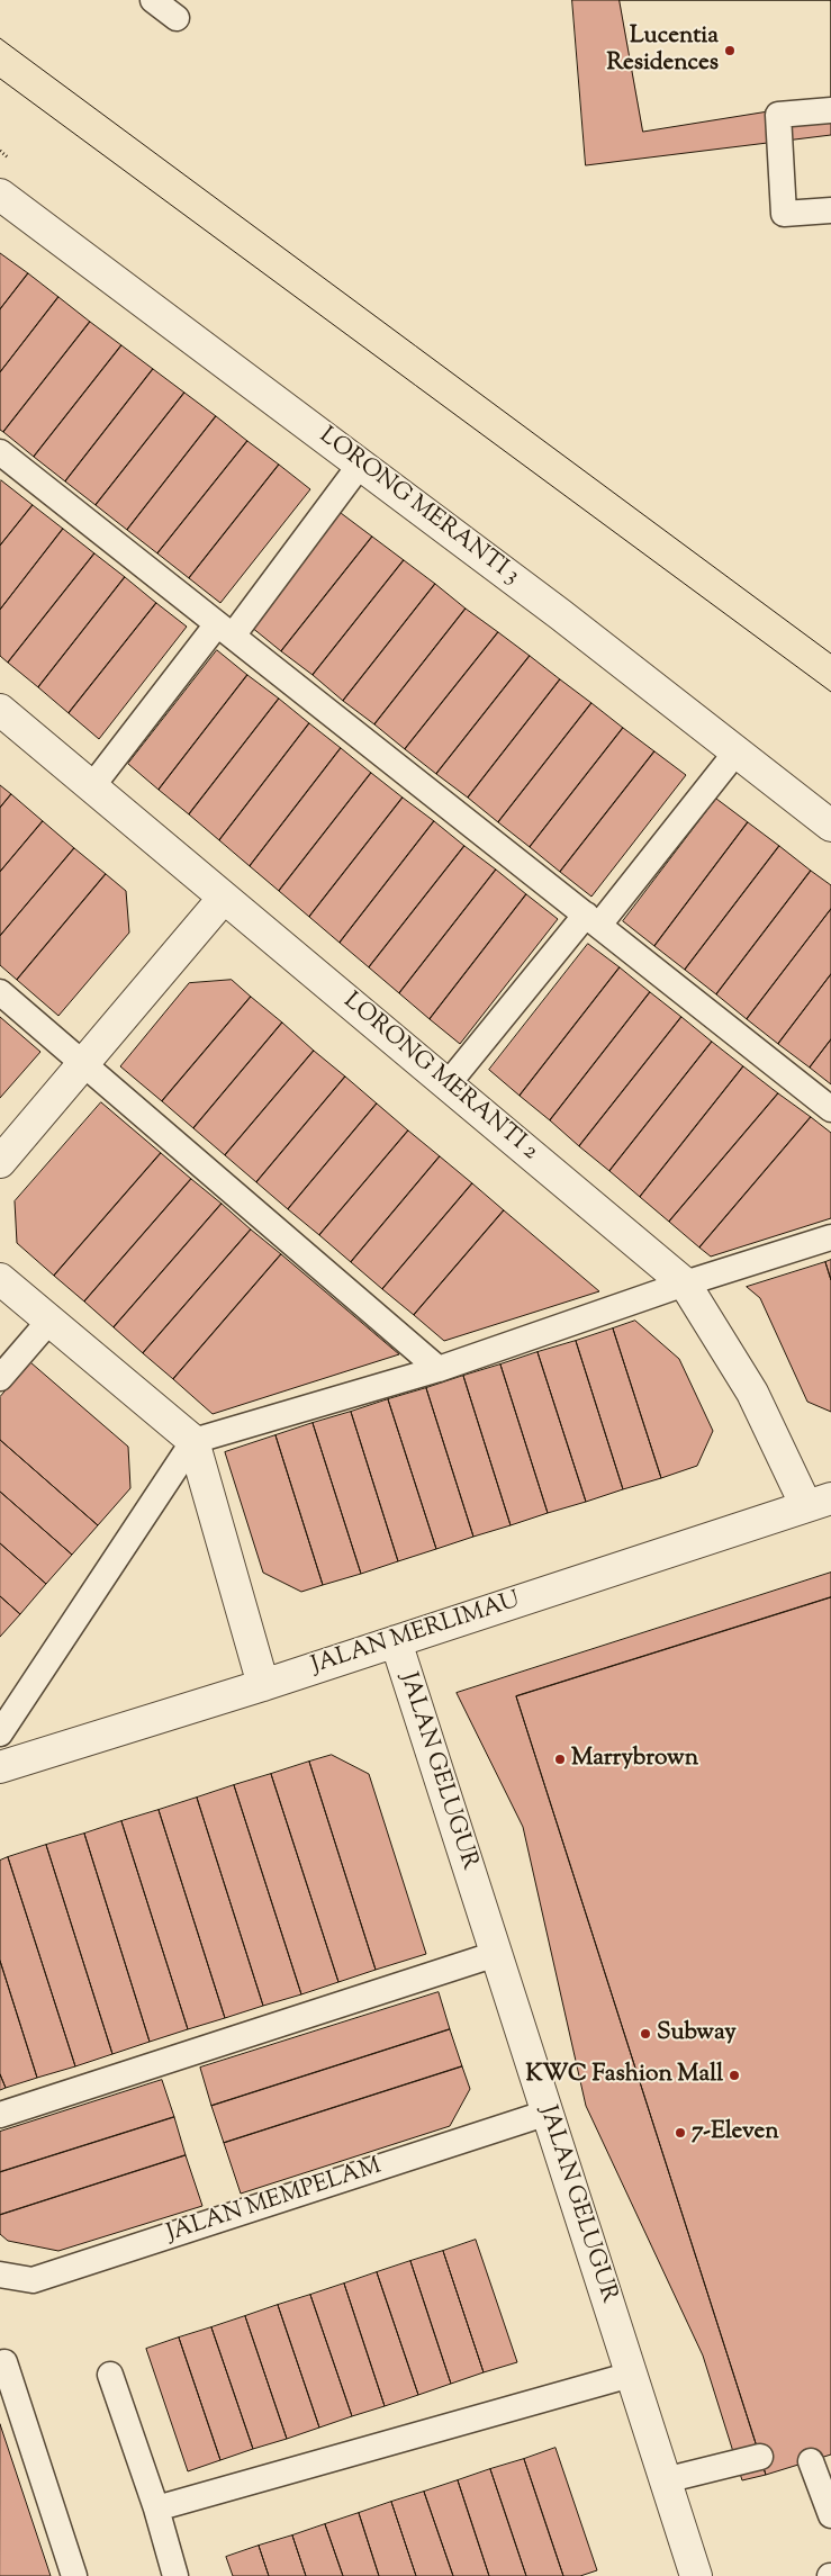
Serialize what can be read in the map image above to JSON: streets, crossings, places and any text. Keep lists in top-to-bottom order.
{
  "streets": {
    "street": [
      "LORONG MERANTI 3",
      "LORONG MERANTI 2",
      "JALAN MERLIMAU",
      "JALAN GELUGUR"
    ],
    "lane": ["JALAN MEMPELAM"]
  },
  "crossings": [
    ["LORONG MERANTI 2", "JALAN MERLIMAU"],
    ["JALAN MERLIMAU", "JALAN GELUGUR"],
    ["JALAN GELUGUR", "JALAN MEMPELAM"]
  ],
  "places": [
    "Lucentia Residences",
    "Marrybrown",
    "Subway",
    "KWC Fashion Mall",
    "7-Eleven"
  ]
}
